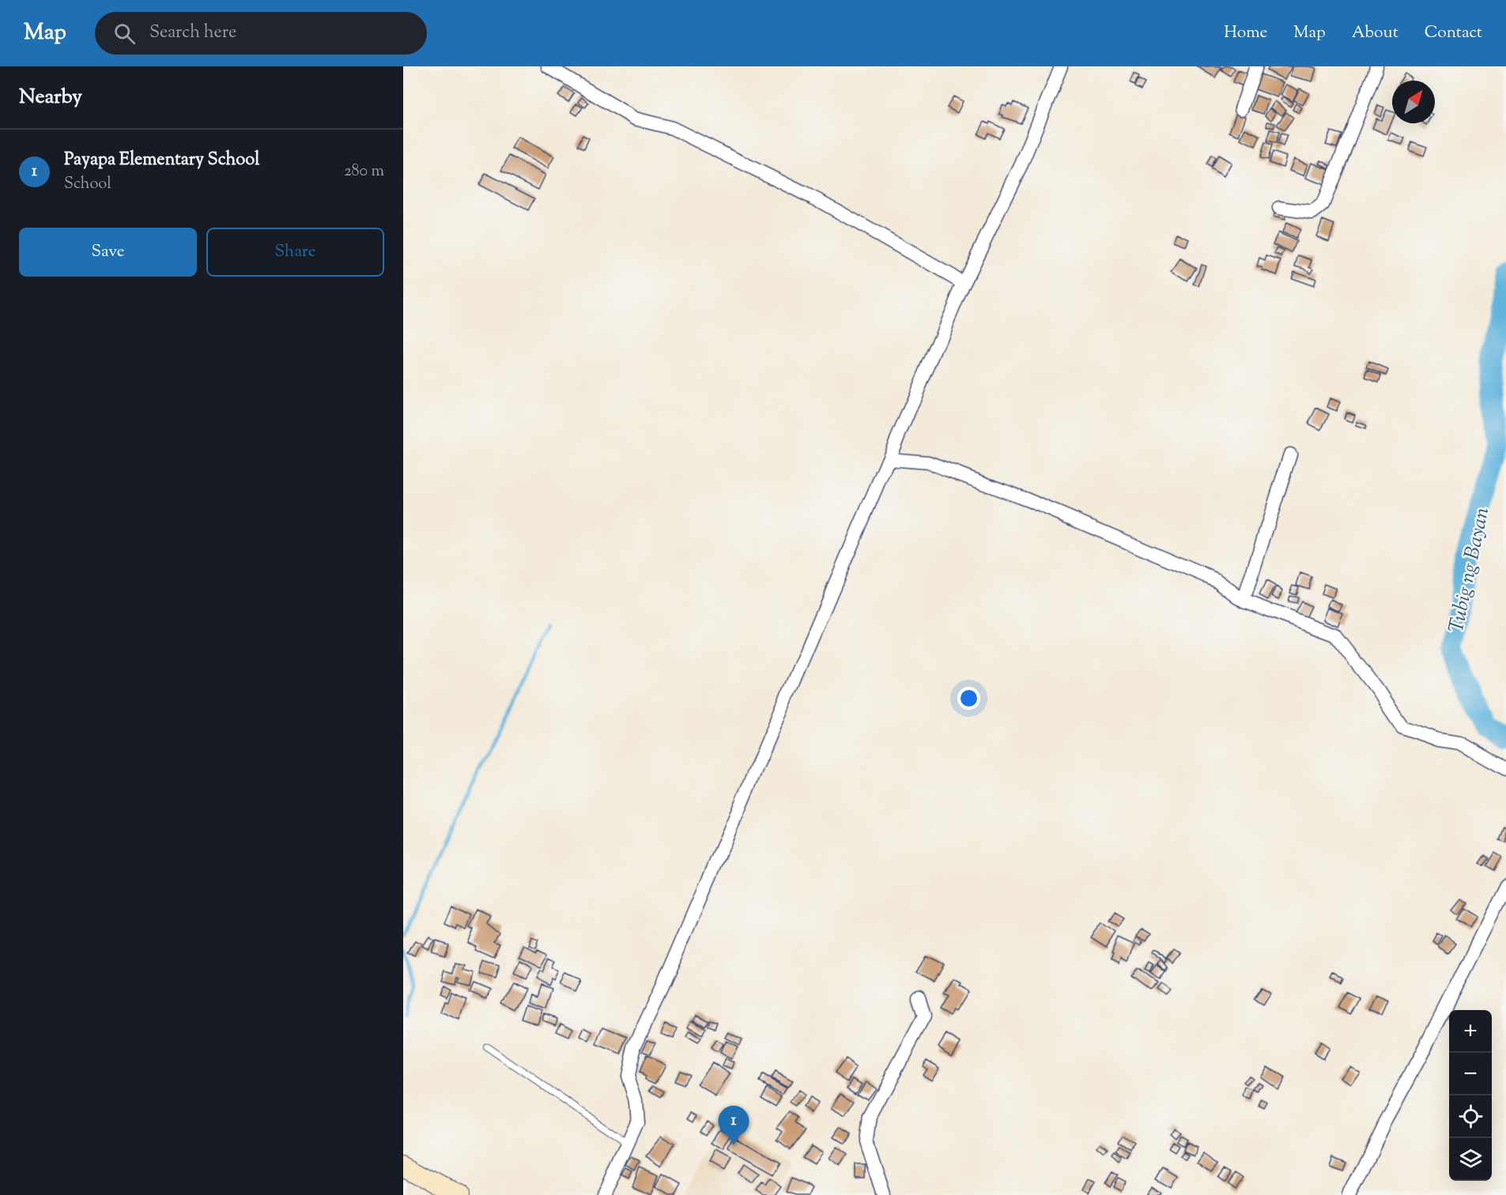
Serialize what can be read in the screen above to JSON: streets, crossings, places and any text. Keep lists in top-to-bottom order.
{
  "water": ["Tubig ng Bayan"],
  "north": "top right",
  "page": {
    "header": "Map",
    "search": "Search here",
    "nav": [
      "Home",
      "Map",
      "About",
      "Contact"
    ],
    "heading": "Nearby",
    "list": [
      {
        "mark": "1",
        "name": "Payapa Elementary School",
        "note": "School",
        "value": "280 m"
      }
    ],
    "buttons": ["Save", "Share"],
    "map_buttons": ["+", "−"],
    "pins": "1"
  }
}
